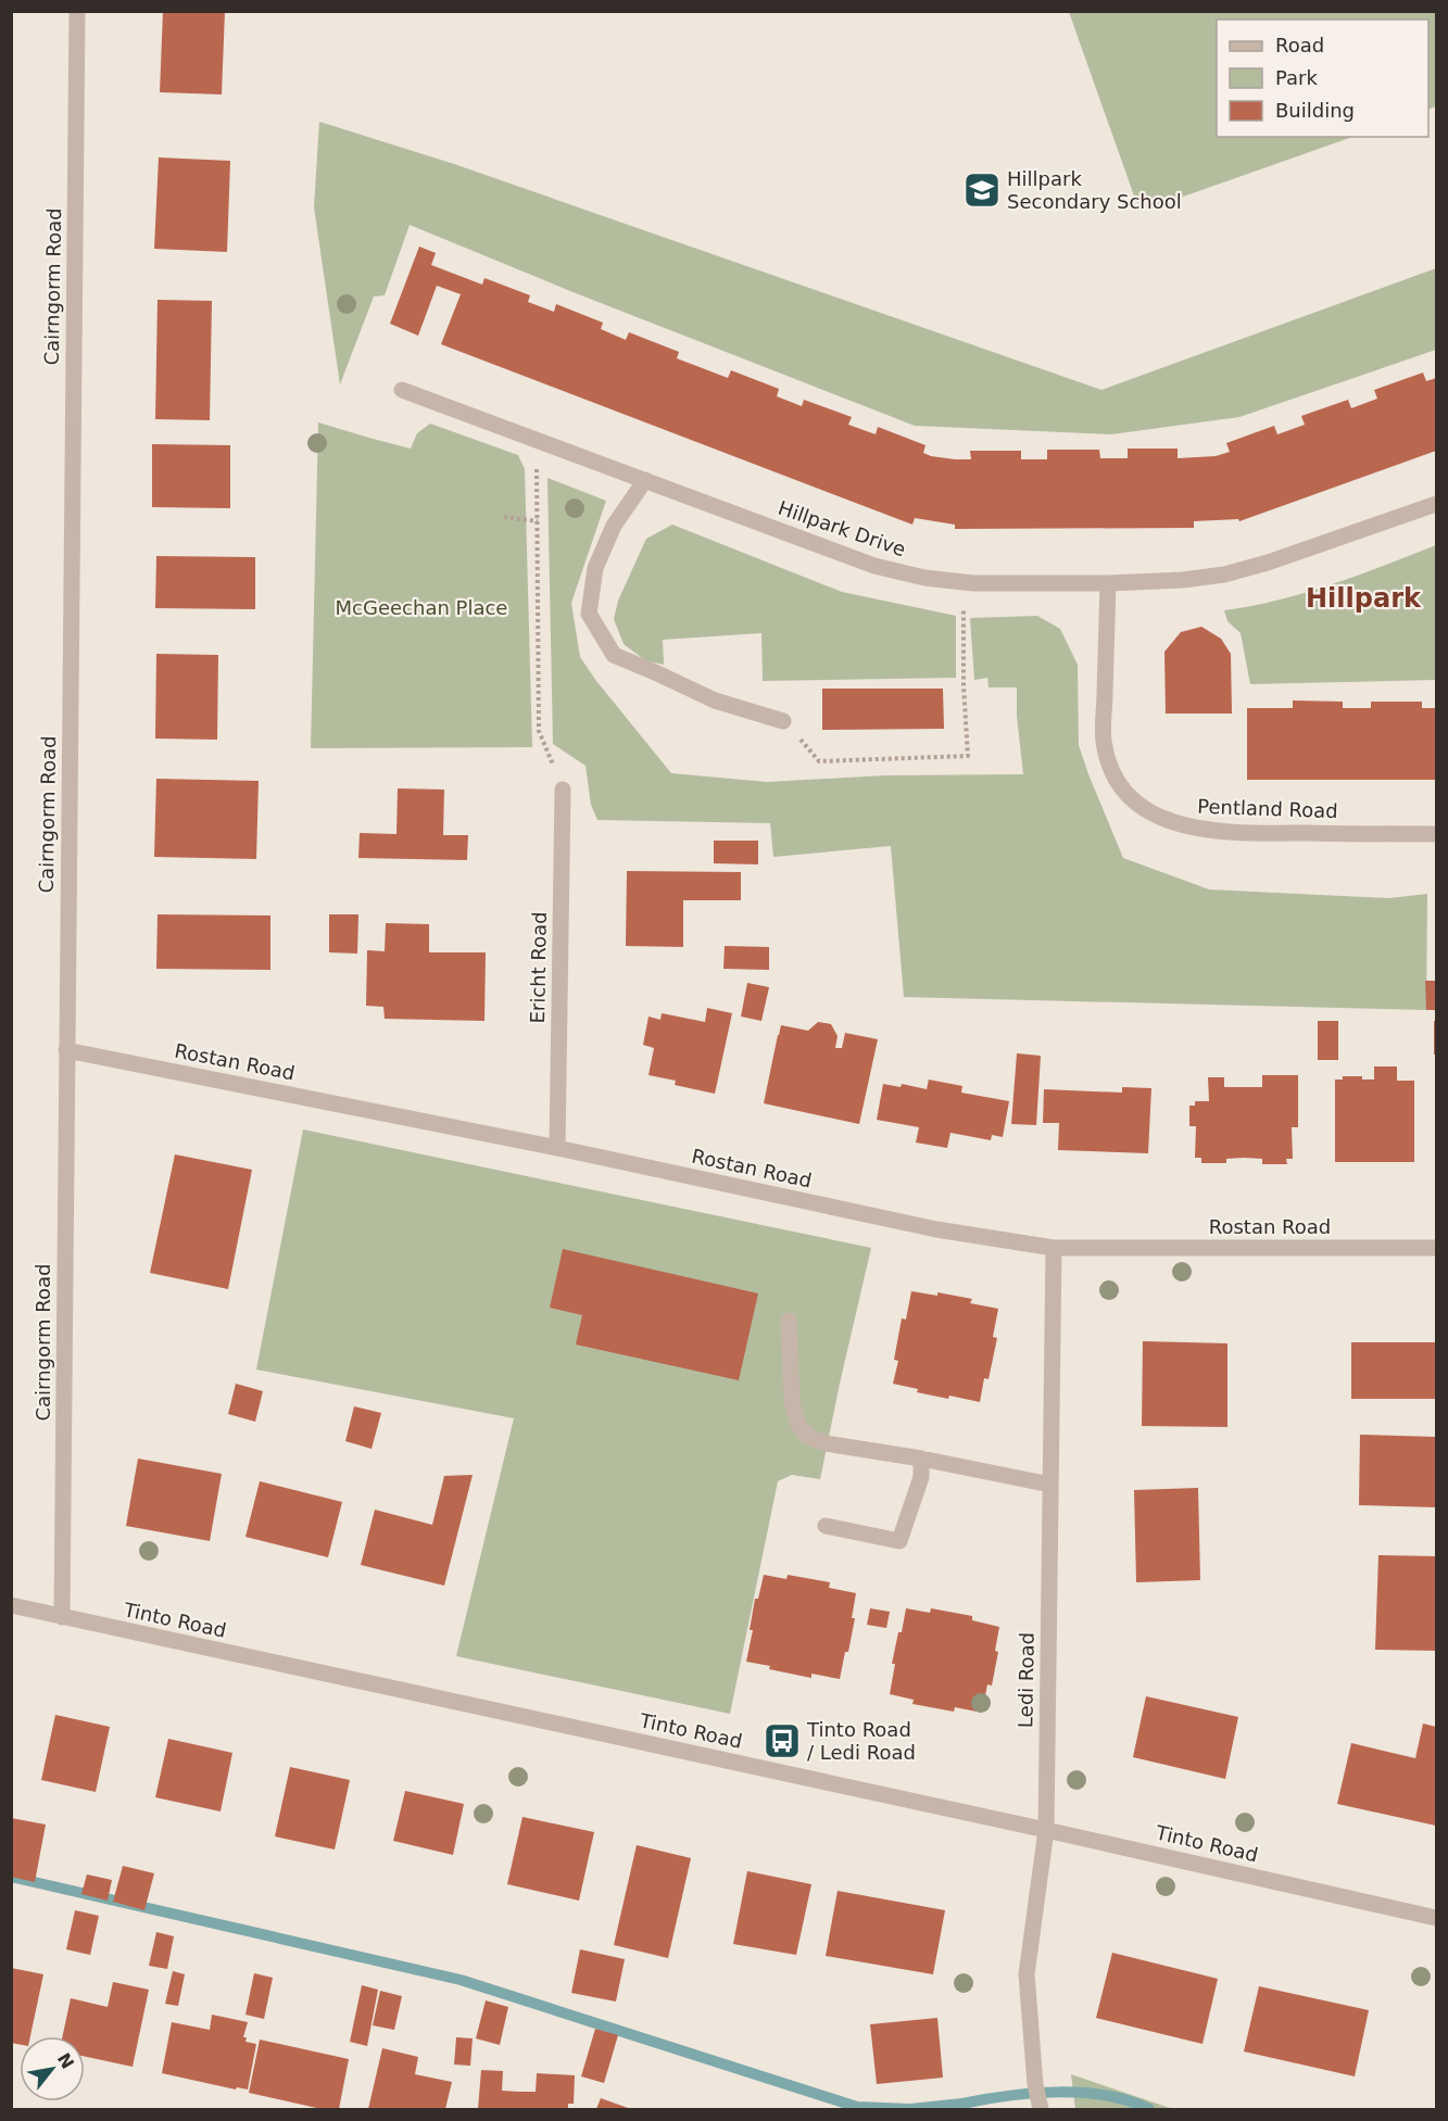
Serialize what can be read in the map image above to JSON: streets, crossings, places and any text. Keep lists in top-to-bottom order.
{
  "streets": {
    "street": [
      "Cairngorm Road",
      "Hillpark Drive",
      "Pentland Road",
      "Ericht Road",
      "Rostan Road",
      "Tinto Road",
      "Ledi Road"
    ]
  },
  "crossings": [
    ["Cairngorm Road", "Rostan Road"],
    ["Cairngorm Road", "Tinto Road"],
    ["Hillpark Drive", "Pentland Road"],
    ["Ericht Road", "Rostan Road"],
    ["Rostan Road", "Ledi Road"],
    ["Tinto Road", "Ledi Road"]
  ],
  "districts": ["Hillpark"],
  "parks": ["McGeechan Place"],
  "places": {
    "school or university": ["Hillpark Secondary School"],
    "bus stop": ["Tinto Road / Ledi Road"]
  },
  "legend": ["Road", "Park", "Building"],
  "north": "top right"
}
